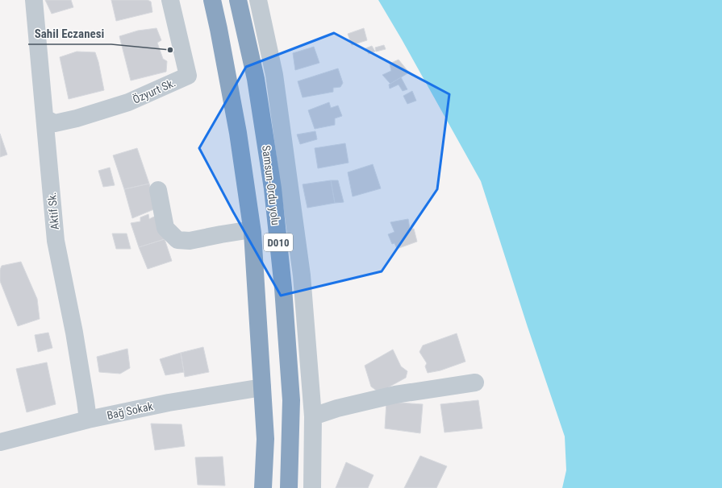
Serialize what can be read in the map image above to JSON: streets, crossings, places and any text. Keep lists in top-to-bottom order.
{
  "streets": {
    "highway": ["Samsun-Ordu yolu", "D010"],
    "street": ["Özyurt Sk.", "Aktif Sk.", "Bağ Sokak"]
  },
  "crossings": [
    ["Özyurt Sk.", "Aktif Sk."],
    ["Aktif Sk.", "Bağ Sokak"],
    ["D010", "Bağ Sokak"]
  ],
  "places": ["Sahil Eczanesi"]
}
